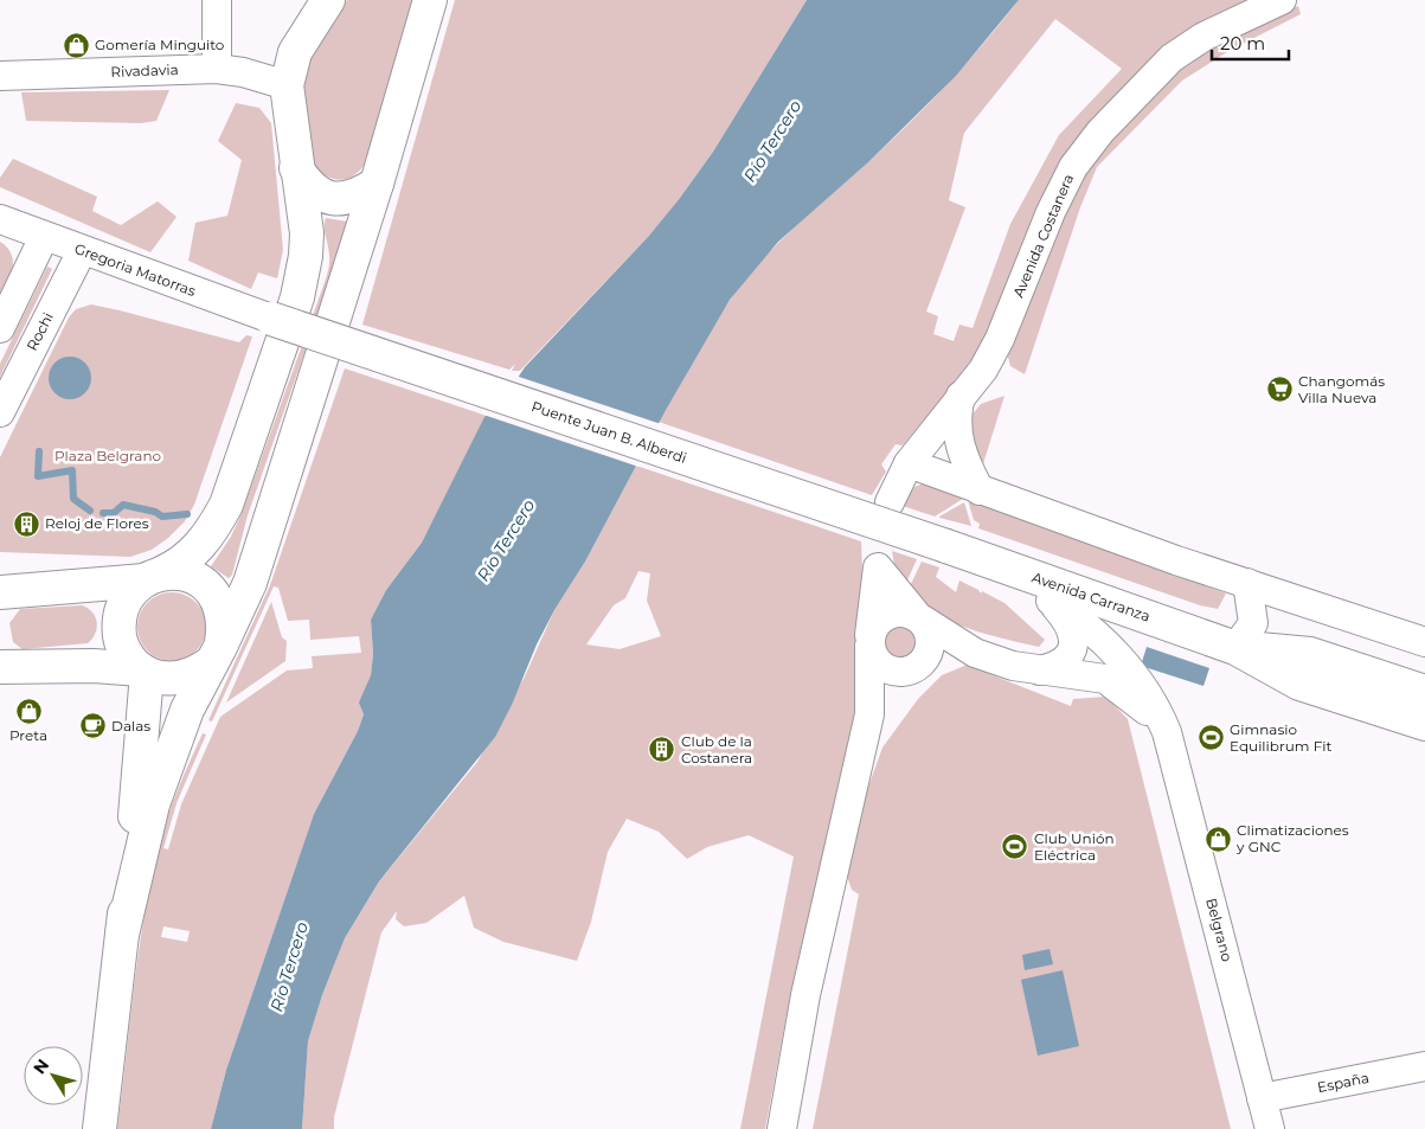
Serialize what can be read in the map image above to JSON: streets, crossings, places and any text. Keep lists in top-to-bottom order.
{
  "streets": {
    "main road": ["Puente Juan B. Alberdi", "Avenida Carranza"],
    "street": [
      "Rivadavia",
      "Avenida Costanera",
      "Gregoria Matorras",
      "Rochi",
      "Belgrano",
      "España"
    ]
  },
  "crossings": [
    ["Gregoria Matorras", "Rochi"],
    ["Gregoria Matorras", "Puente Juan B. Alberdi"],
    ["Puente Juan B. Alberdi", "Avenida Carranza"],
    ["Belgrano", "España"]
  ],
  "water": ["Río Tercero"],
  "parks": ["Plaza Belgrano"],
  "places": {
    "shop": ["Gomería Minguito", "Preta", "Climatizaciones y GNC"],
    "supermarket": ["Changomás Villa Nueva"],
    "building": ["Reloj de Flores", "Club de la Costanera"],
    "cafe": ["Dalas"],
    "sports": ["Gimnasio Equilibrum Fit", "Club Unión Eléctrica"]
  },
  "scale_bar": "20 m",
  "north": "top left"
}
